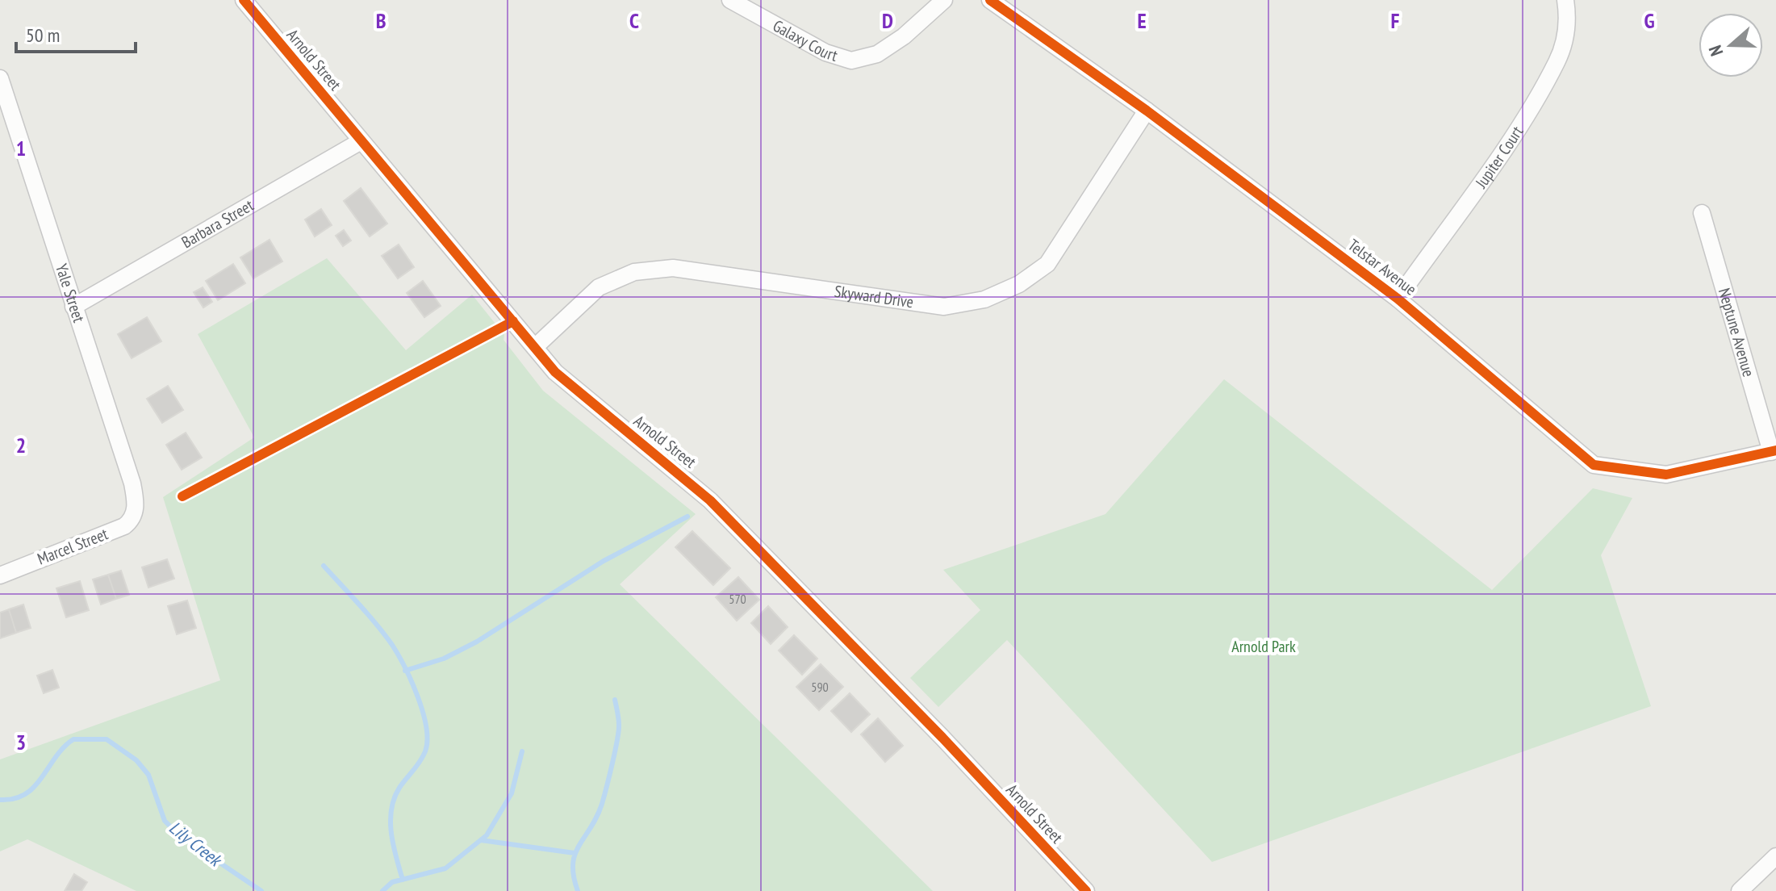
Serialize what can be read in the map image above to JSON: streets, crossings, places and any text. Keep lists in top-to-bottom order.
{
  "streets": {
    "street": [
      "Galaxy Court",
      "Arnold Street",
      "Jupiter Court",
      "Barbara Street",
      "Telstar Avenue",
      "Yale Street",
      "Skyward Drive",
      "Neptune Avenue",
      "Marcel Street"
    ]
  },
  "crossings": [
    ["Arnold Street", "Barbara Street"],
    ["Arnold Street", "Skyward Drive"],
    ["Jupiter Court", "Telstar Avenue"],
    ["Barbara Street", "Yale Street"],
    ["Telstar Avenue", "Skyward Drive"],
    ["Telstar Avenue", "Neptune Avenue"],
    ["Yale Street", "Marcel Street"]
  ],
  "water": ["Lily Creek"],
  "parks": ["Arnold Park"],
  "house_numbers": ["570", "590"],
  "scale_bar": "50 m",
  "north": "left",
  "grid": {
    "columns": [
      "B",
      "C",
      "D",
      "E",
      "F",
      "G"
    ],
    "rows": ["1", "2", "3"]
  }
}
